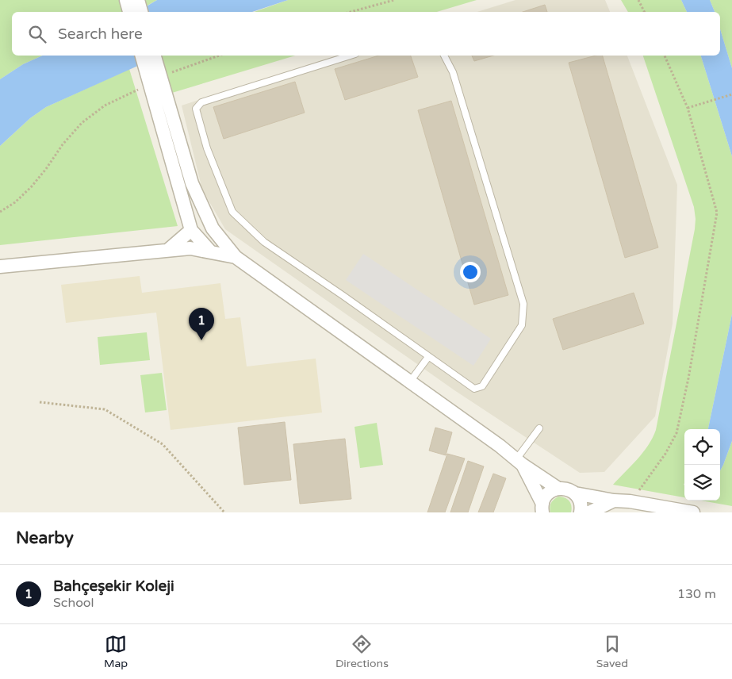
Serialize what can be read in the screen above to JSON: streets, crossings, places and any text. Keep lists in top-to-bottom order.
{
  "page": {
    "search": "Search here",
    "pins": "1",
    "heading": "Nearby",
    "list": [
      {
        "mark": "1",
        "name": "Bahçeşekir Koleji",
        "note": "School",
        "value": "130 m"
      }
    ],
    "nav": ["Map", "Directions", "Saved"]
  }
}
